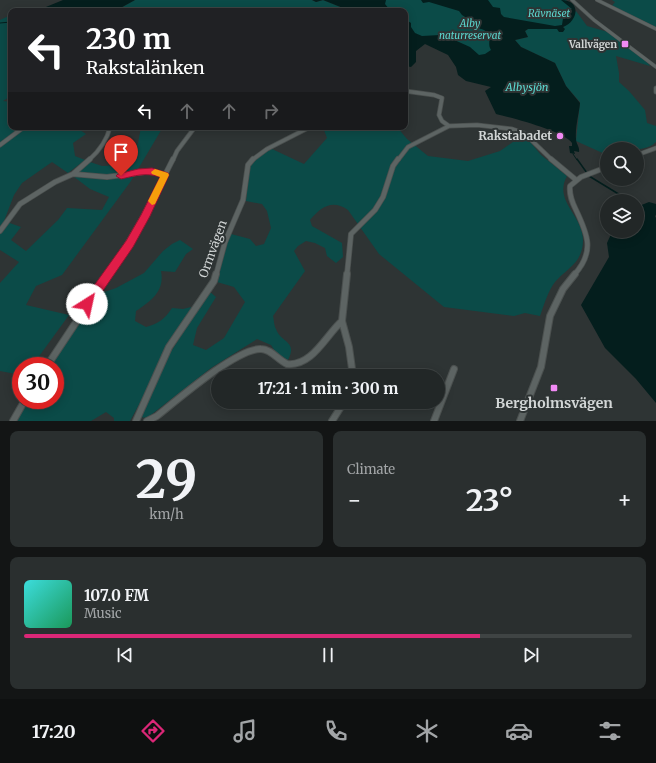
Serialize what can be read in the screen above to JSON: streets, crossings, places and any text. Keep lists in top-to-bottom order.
{
  "streets": {
    "street": ["Ormvägen"]
  },
  "water": ["Albysjön"],
  "parks": ["Rävnäset", "Alby naturreservat"],
  "places": {
    "transit": ["Vallvägen", "Bergholmsvägen"],
    "other": ["Rakstabadet"]
  },
  "page": {
    "turn": ["230 m", "Rakstalänken"],
    "limit": "30",
    "trip": "17:21 · 1 min · 300 m",
    "tile": [
      ["29", "km/h"],
      "Climate"
    ],
    "heat": ["−", "23°", "+"],
    "song": ["107.0 FM", "Music"],
    "tabs": "17:20"
  }
}
